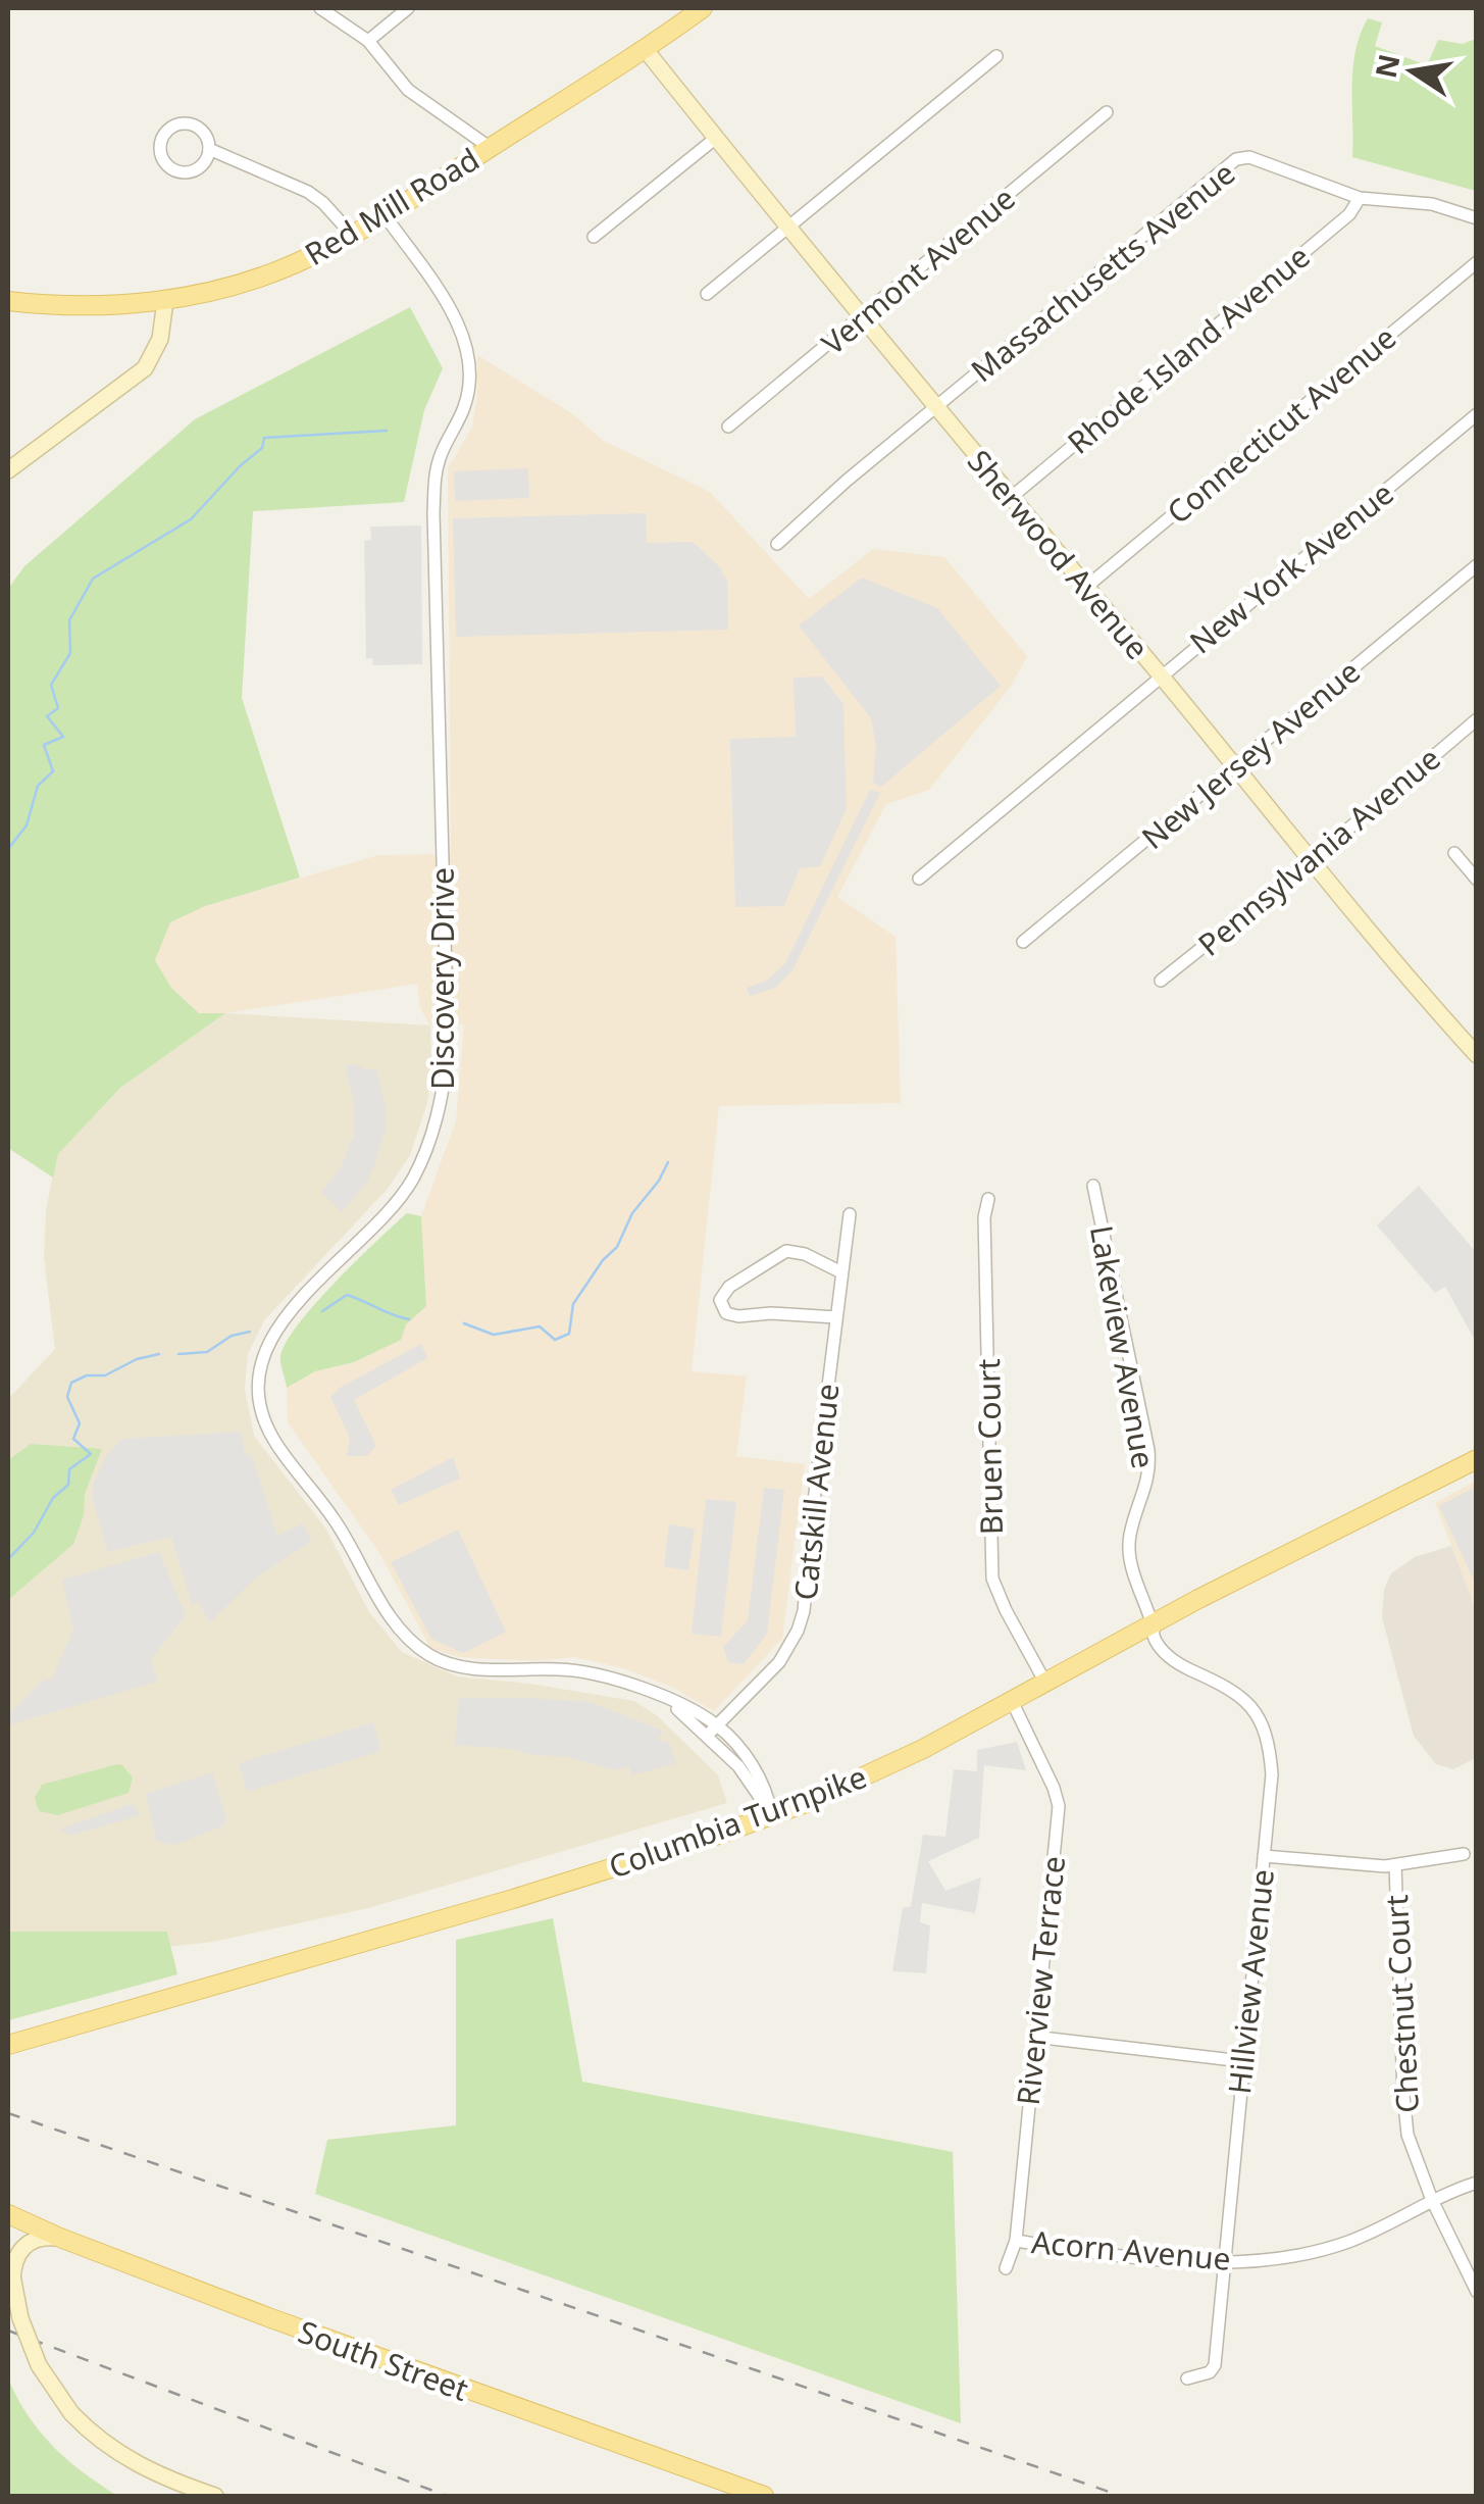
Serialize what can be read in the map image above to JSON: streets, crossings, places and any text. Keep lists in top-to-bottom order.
{
  "streets": {
    "main road": ["Red Mill Road", "Columbia Turnpike", "South Street"],
    "street": [
      "Vermont Avenue",
      "Massachusetts Avenue",
      "Rhode Island Avenue",
      "Connecticut Avenue",
      "Sherwood Avenue",
      "New York Avenue",
      "New Jersey Avenue",
      "Pennsylvania Avenue",
      "Discovery Drive",
      "Lakeview Avenue",
      "Bruen Court",
      "Catskill Avenue",
      "Riverview Terrace",
      "Hillview Avenue",
      "Chestnut Court",
      "Acorn Avenue"
    ]
  },
  "crossings": [
    ["Red Mill Road", "Sherwood Avenue"],
    ["Red Mill Road", "Discovery Drive"],
    ["Vermont Avenue", "Sherwood Avenue"],
    ["Massachusetts Avenue", "Rhode Island Avenue"],
    ["Massachusetts Avenue", "Sherwood Avenue"],
    ["Rhode Island Avenue", "Sherwood Avenue"],
    ["Connecticut Avenue", "Sherwood Avenue"],
    ["Sherwood Avenue", "New York Avenue"],
    ["Sherwood Avenue", "New Jersey Avenue"],
    ["Sherwood Avenue", "Pennsylvania Avenue"],
    ["Discovery Drive", "Catskill Avenue"],
    ["Discovery Drive", "Columbia Turnpike"],
    ["Lakeview Avenue", "Columbia Turnpike"],
    ["Lakeview Avenue", "Hillview Avenue"],
    ["Bruen Court", "Columbia Turnpike"],
    ["Columbia Turnpike", "Riverview Terrace"],
    ["Columbia Turnpike", "Hillview Avenue"],
    ["Riverview Terrace", "Acorn Avenue"],
    ["Hillview Avenue", "Acorn Avenue"],
    ["Chestnut Court", "Acorn Avenue"]
  ],
  "north": "left"
}
